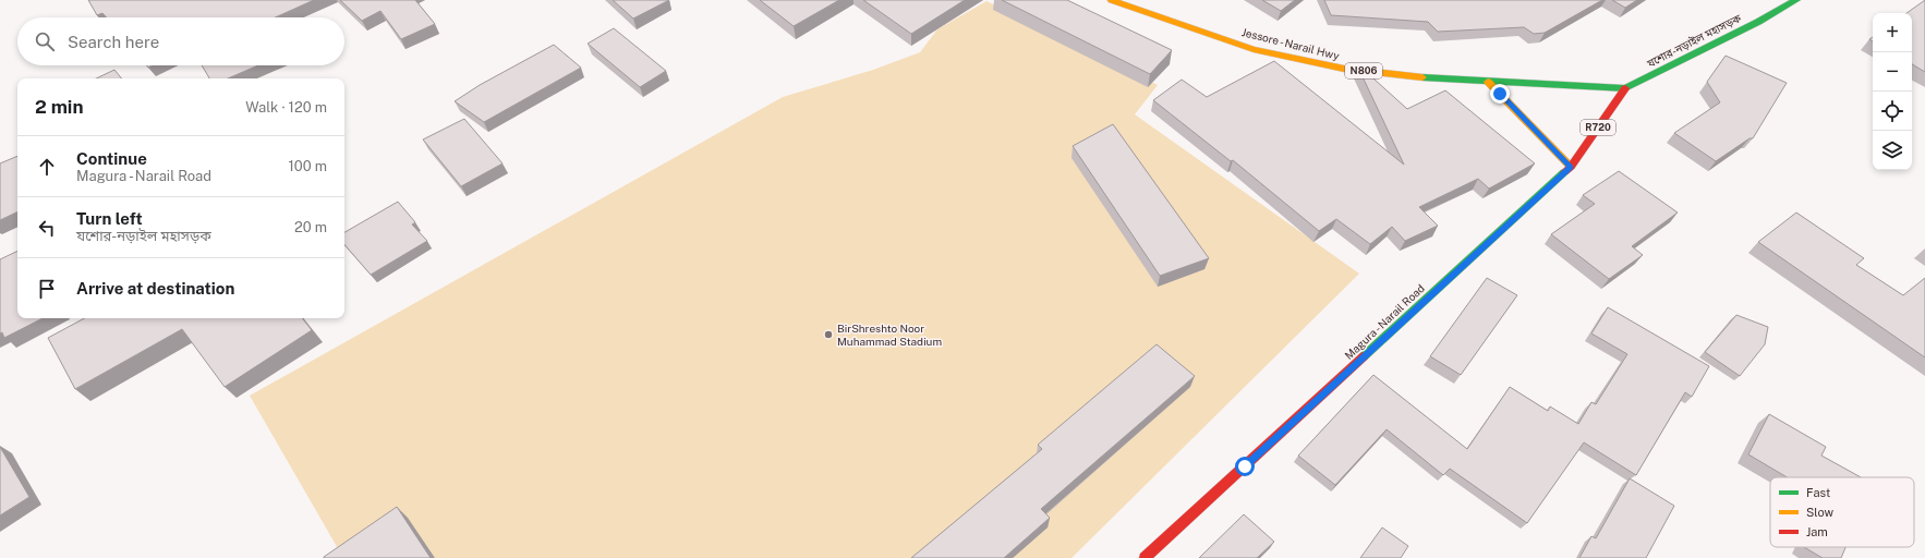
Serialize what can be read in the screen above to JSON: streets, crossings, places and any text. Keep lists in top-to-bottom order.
{
  "streets": {
    "main road": [
      "যশোর-নড়াইল মহাসড়ক",
      "Jessore - Narail Hwy",
      "N806",
      "R720",
      "Magura - Narail Road"
    ]
  },
  "crossings": [
    ["যশোর-নড়াইল মহাসড়ক", "Jessore - Narail Hwy"],
    ["যশোর-নড়াইল মহাসড়ক", "Magura - Narail Road"],
    ["Jessore - Narail Hwy", "Magura - Narail Road"]
  ],
  "places": ["BirShreshto Noor Muhammad Stadium"],
  "legend": ["Fast", "Slow", "Jam"],
  "page": {
    "map_buttons": ["+", "−"],
    "search": "Search here",
    "heading": ["2 min", "Walk · 120 m"],
    "list": [
      ["Continue", "Magura - Narail Road", "100 m"],
      ["Turn left", "যশোর-নড়াইল মহাসড়ক", "20 m"],
      "Arrive at destination"
    ]
  }
}
